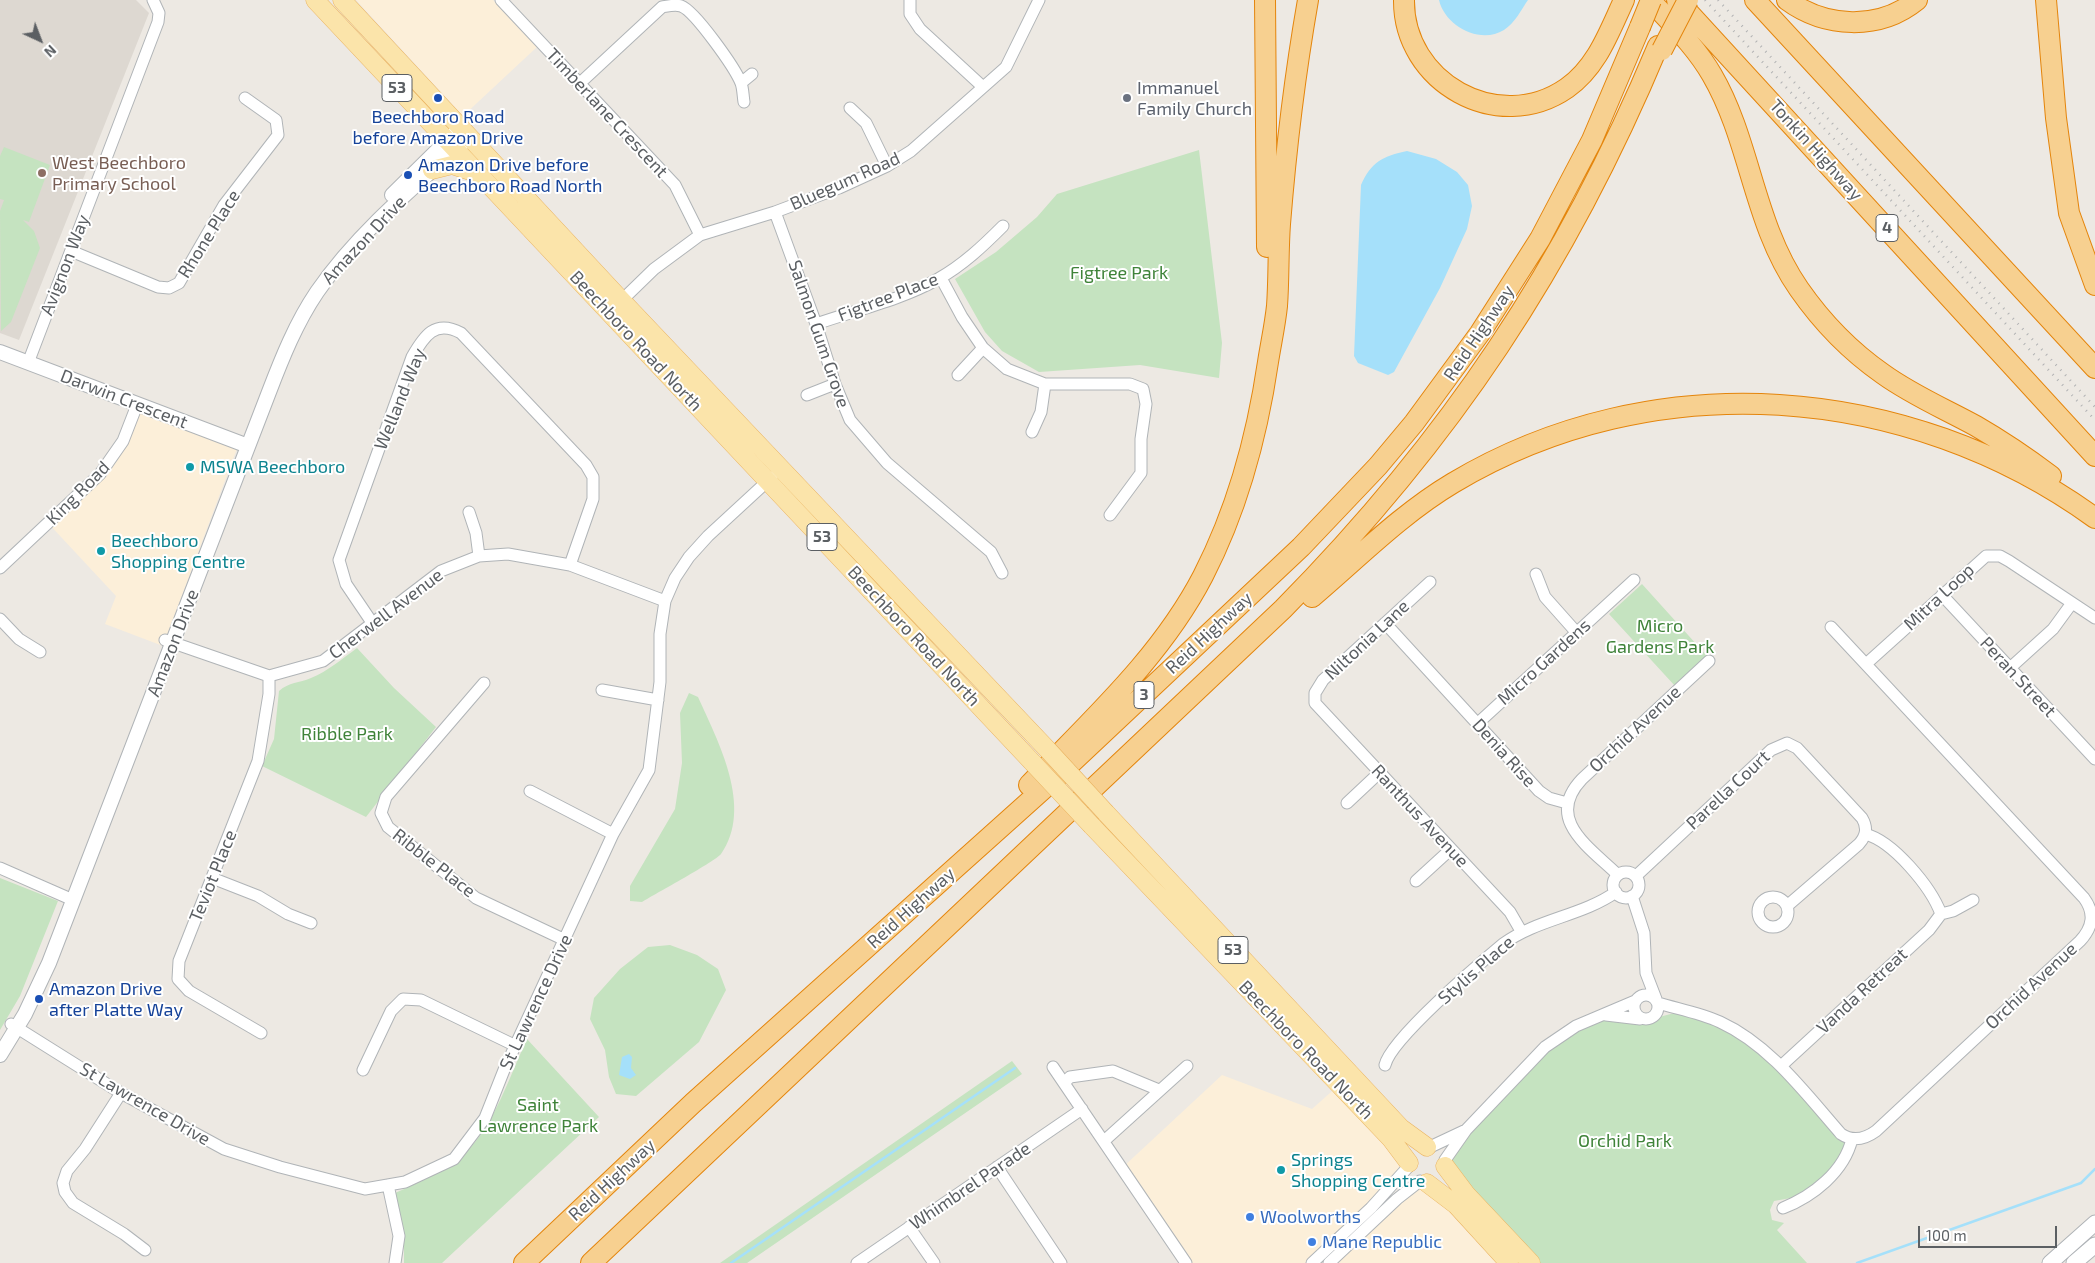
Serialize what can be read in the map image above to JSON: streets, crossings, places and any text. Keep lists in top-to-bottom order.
{
  "streets": {
    "highway": [
      "Tonkin Highway",
      "4",
      "Reid Highway",
      "3"
    ],
    "main road": ["53", "Beechboro Road North"],
    "street": [
      "Timberlane Crescent",
      "Bluegum Road",
      "Rhone Place",
      "Amazon Drive",
      "Avignon Way",
      "Figtree Place",
      "Salmon Gum Grove",
      "Darwin Crescent",
      "Welland Way",
      "King Road",
      "Mitra Loop",
      "Cherwell Avenue",
      "Niltonia Lane",
      "Micro Gardens",
      "Peran Street",
      "Orchid Avenue",
      "Denia Rise",
      "Parella Court",
      "Ranthus Avenue",
      "Ribble Place",
      "Teviot Place",
      "Stylis Place",
      "Vanda Retreat",
      "St Lawrence Drive",
      "Whimbrel Parade"
    ]
  },
  "crossings": [
    ["53", "Beechboro Road North"],
    ["Timberlane Crescent", "Bluegum Road"],
    ["Bluegum Road", "Salmon Gum Grove"],
    ["Bluegum Road", "Beechboro Road North"],
    ["Rhone Place", "Avignon Way"],
    ["Amazon Drive", "Beechboro Road North"],
    ["Amazon Drive", "Darwin Crescent"],
    ["Amazon Drive", "St Lawrence Drive"],
    ["Avignon Way", "Darwin Crescent"],
    ["Figtree Place", "Salmon Gum Grove"],
    ["Beechboro Road North", "St Lawrence Drive"],
    ["Darwin Crescent", "King Road"],
    ["Welland Way", "Cherwell Avenue"],
    ["Mitra Loop", "Peran Street"],
    ["Mitra Loop", "Orchid Avenue"],
    ["Cherwell Avenue", "Teviot Place"],
    ["Cherwell Avenue", "St Lawrence Drive"],
    ["Niltonia Lane", "Denia Rise"],
    ["Niltonia Lane", "Ranthus Avenue"],
    ["Micro Gardens", "Denia Rise"],
    ["Orchid Avenue", "Denia Rise"],
    ["Parella Court", "Stylis Place"],
    ["Ranthus Avenue", "Stylis Place"],
    ["Ribble Place", "St Lawrence Drive"]
  ],
  "parks": [
    "Figtree Park",
    "Micro Gardens Park",
    "Ribble Park",
    "Saint Lawrence Park",
    "Orchid Park"
  ],
  "places": [
    "Beechboro Road before Amazon Drive",
    "Immanuel Family Church",
    "West Beechboro Primary School",
    "Amazon Drive before Beechboro Road North",
    "MSWA Beechboro",
    "Beechboro Shopping Centre",
    "Amazon Drive after Platte Way",
    "Springs Shopping Centre",
    "Woolworths",
    "Mane Republic"
  ],
  "scale_bar": "100 m",
  "north": "bottom right"
}
